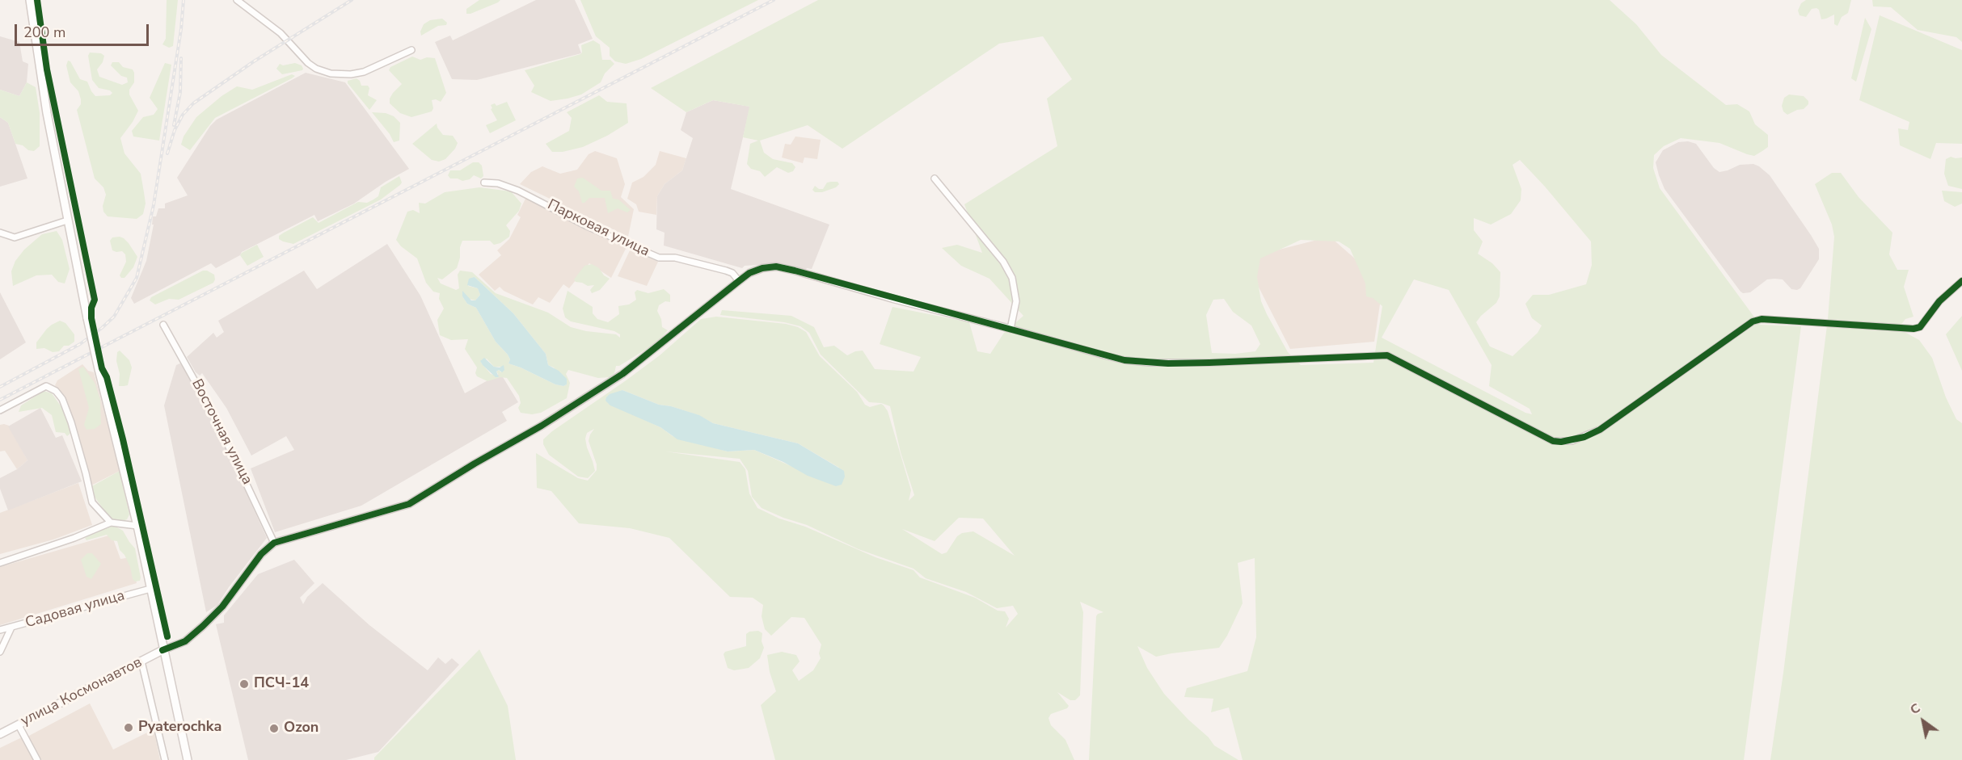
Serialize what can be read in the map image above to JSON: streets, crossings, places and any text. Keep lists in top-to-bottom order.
{
  "streets": {
    "main road": ["улица Космонавтов"],
    "street": ["Парковая улица", "Восточная улица", "Садовая улица"]
  },
  "places": ["ПСЧ-14", "Pyaterochka", "Ozon"],
  "scale_bar": "200 m",
  "north": "top left"
}
